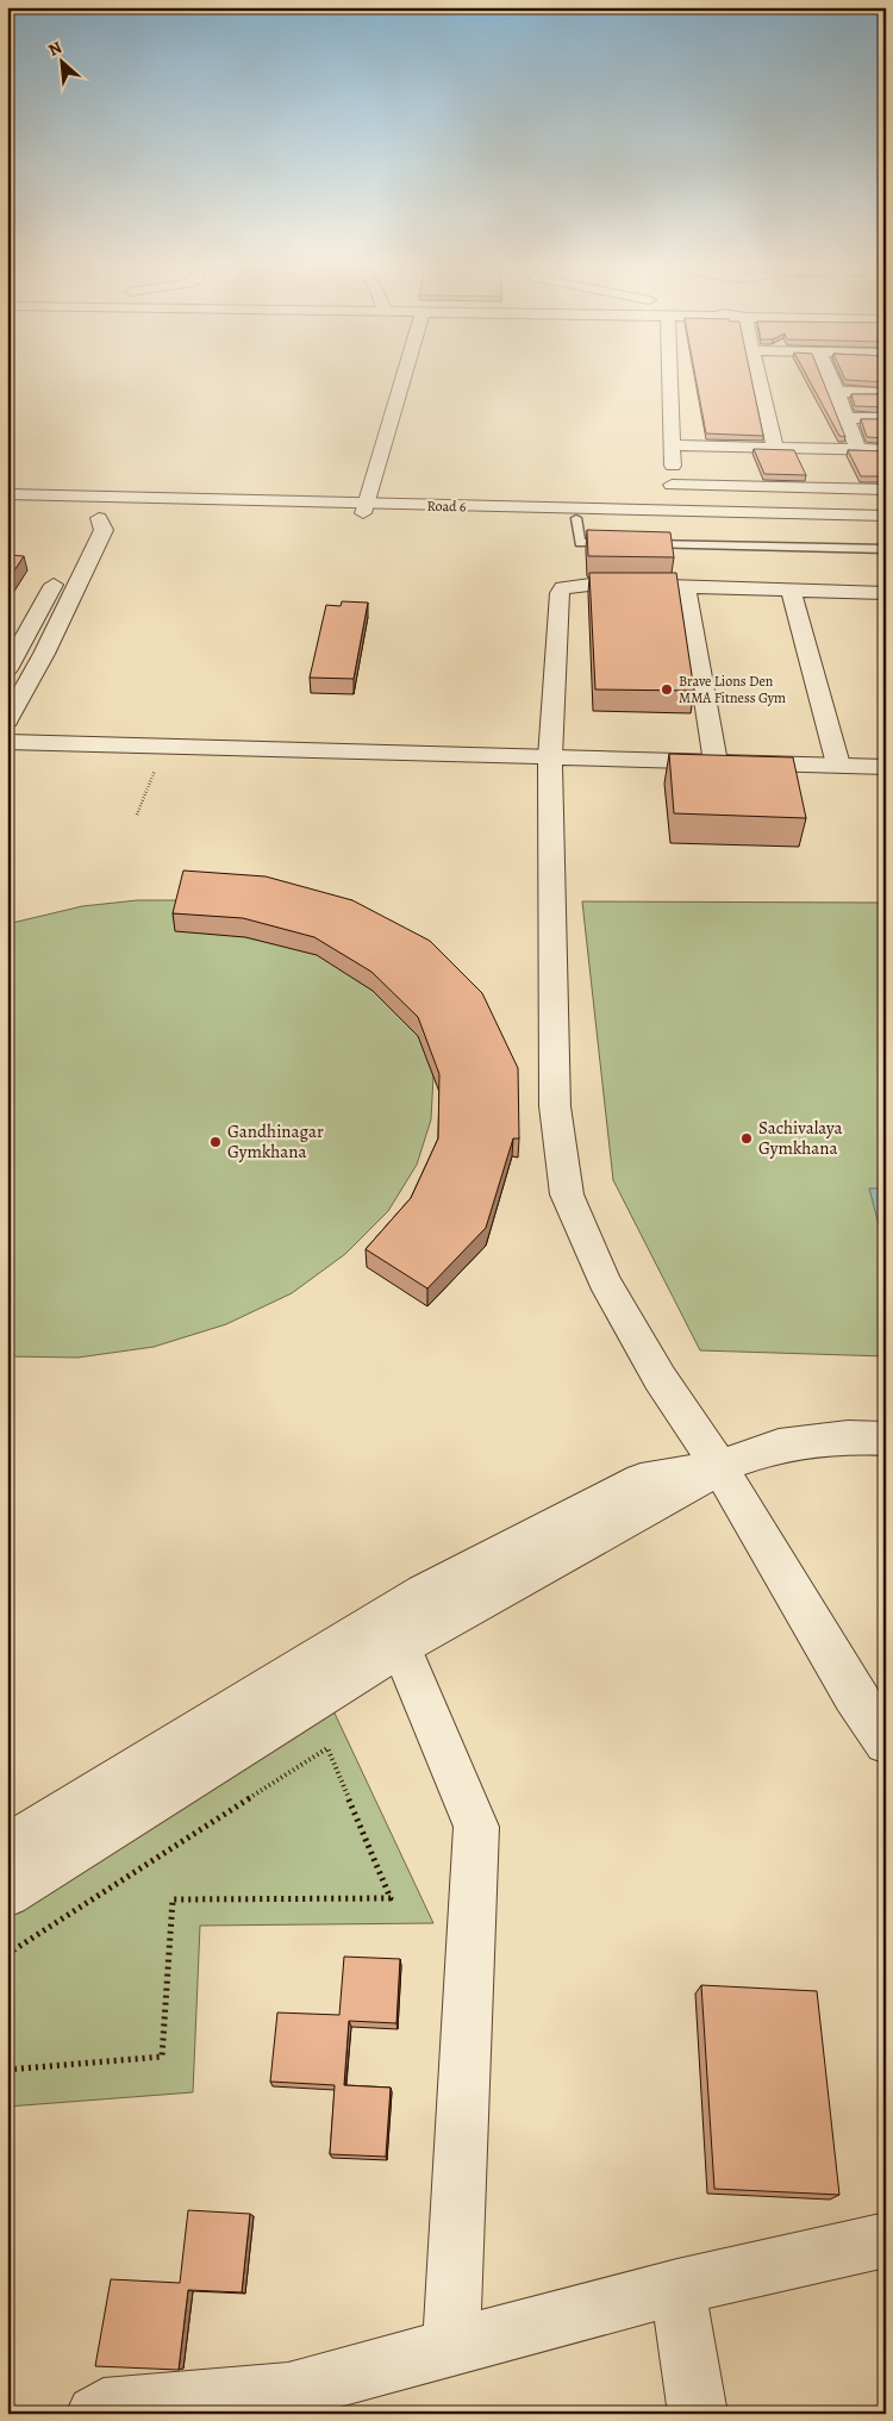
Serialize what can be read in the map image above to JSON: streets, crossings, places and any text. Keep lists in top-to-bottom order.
{
  "streets": {
    "street": ["Road 6"]
  },
  "places": ["Brave Lions Den MMA Fitness Gym", "Sachivalaya Gymkhana", "Gandhinagar Gymkhana"],
  "north": "top left"
}
